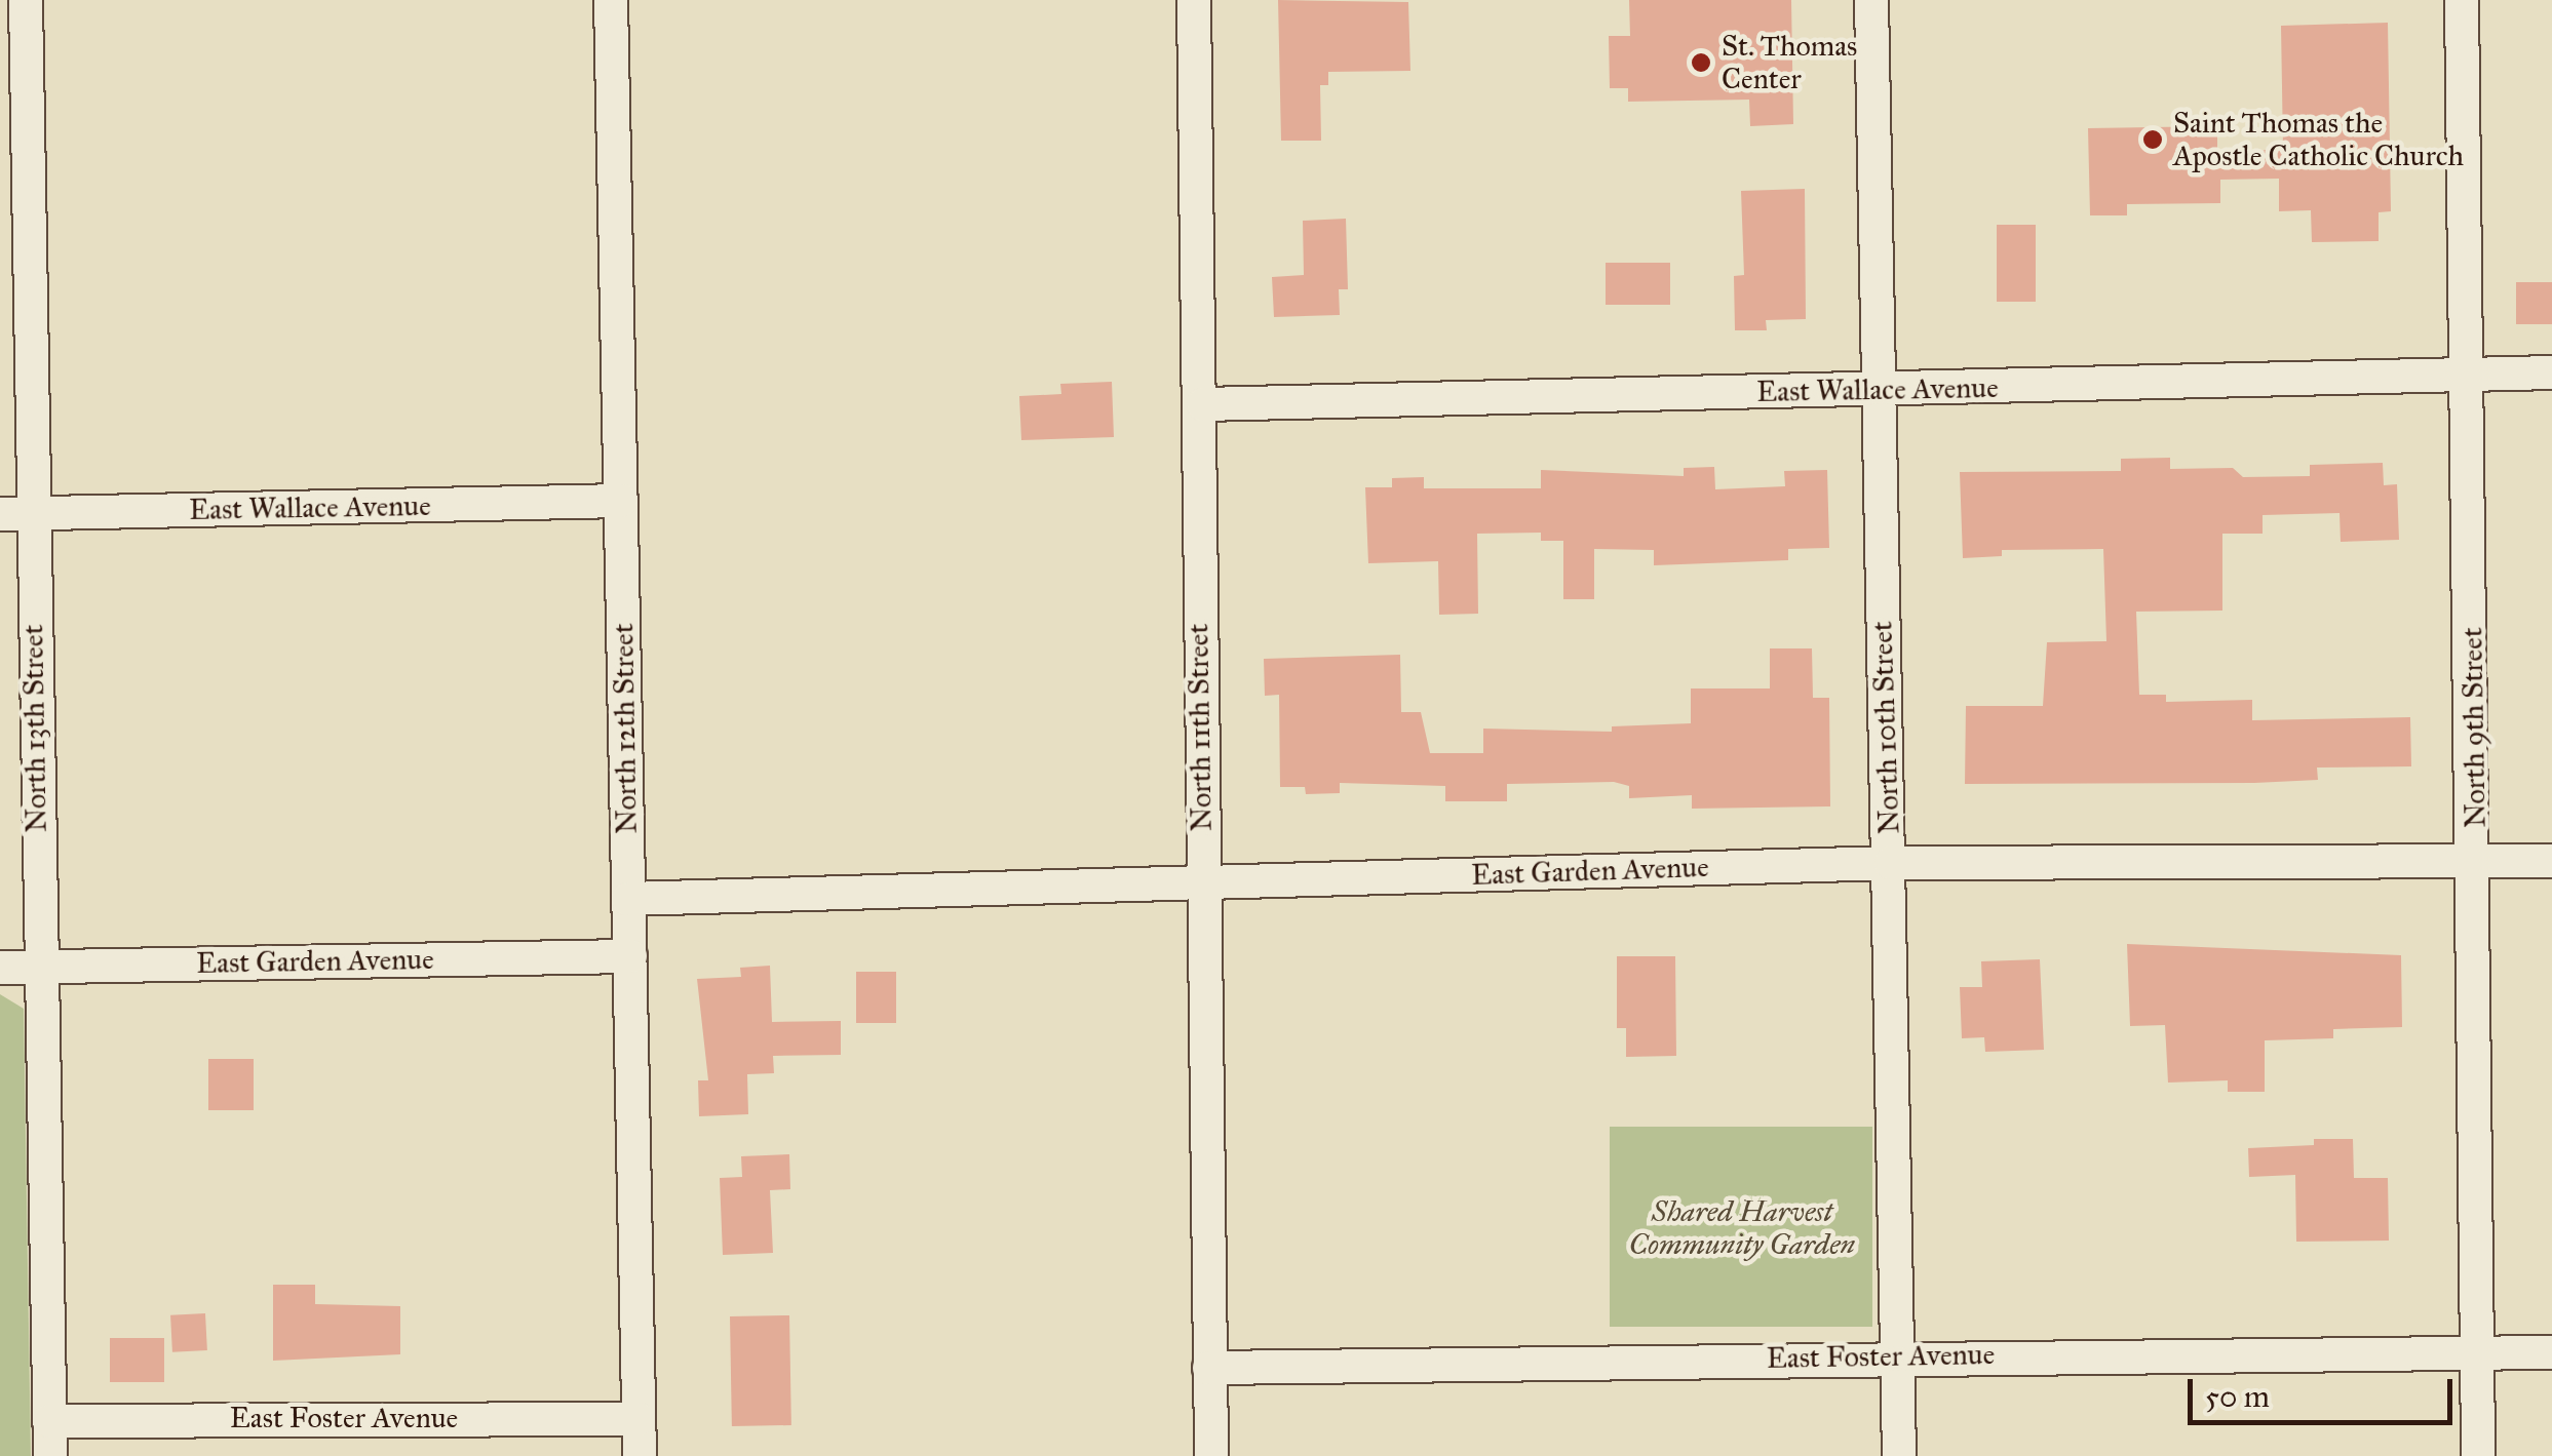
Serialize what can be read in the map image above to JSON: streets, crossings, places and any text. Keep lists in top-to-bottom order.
{
  "streets": {
    "street": [
      "East Wallace Avenue",
      "North 11th Street",
      "North 10th Street",
      "North 9th Street",
      "North 13th Street",
      "North 12th Street",
      "East Garden Avenue",
      "East Foster Avenue"
    ]
  },
  "crossings": [
    ["East Wallace Avenue", "North 11th Street"],
    ["East Wallace Avenue", "North 10th Street"],
    ["East Wallace Avenue", "North 9th Street"],
    ["East Wallace Avenue", "North 13th Street"],
    ["East Wallace Avenue", "North 12th Street"],
    ["North 11th Street", "East Garden Avenue"],
    ["North 11th Street", "East Foster Avenue"],
    ["North 10th Street", "East Garden Avenue"],
    ["North 10th Street", "East Foster Avenue"],
    ["North 9th Street", "East Garden Avenue"],
    ["North 9th Street", "East Foster Avenue"],
    ["North 13th Street", "East Garden Avenue"],
    ["North 13th Street", "East Foster Avenue"],
    ["North 12th Street", "East Garden Avenue"],
    ["North 12th Street", "East Foster Avenue"]
  ],
  "parks": ["Shared Harvest Community Garden"],
  "places": ["St. Thomas Center", "Saint Thomas the Apostle Catholic Church"],
  "scale_bar": "50 m"
}
